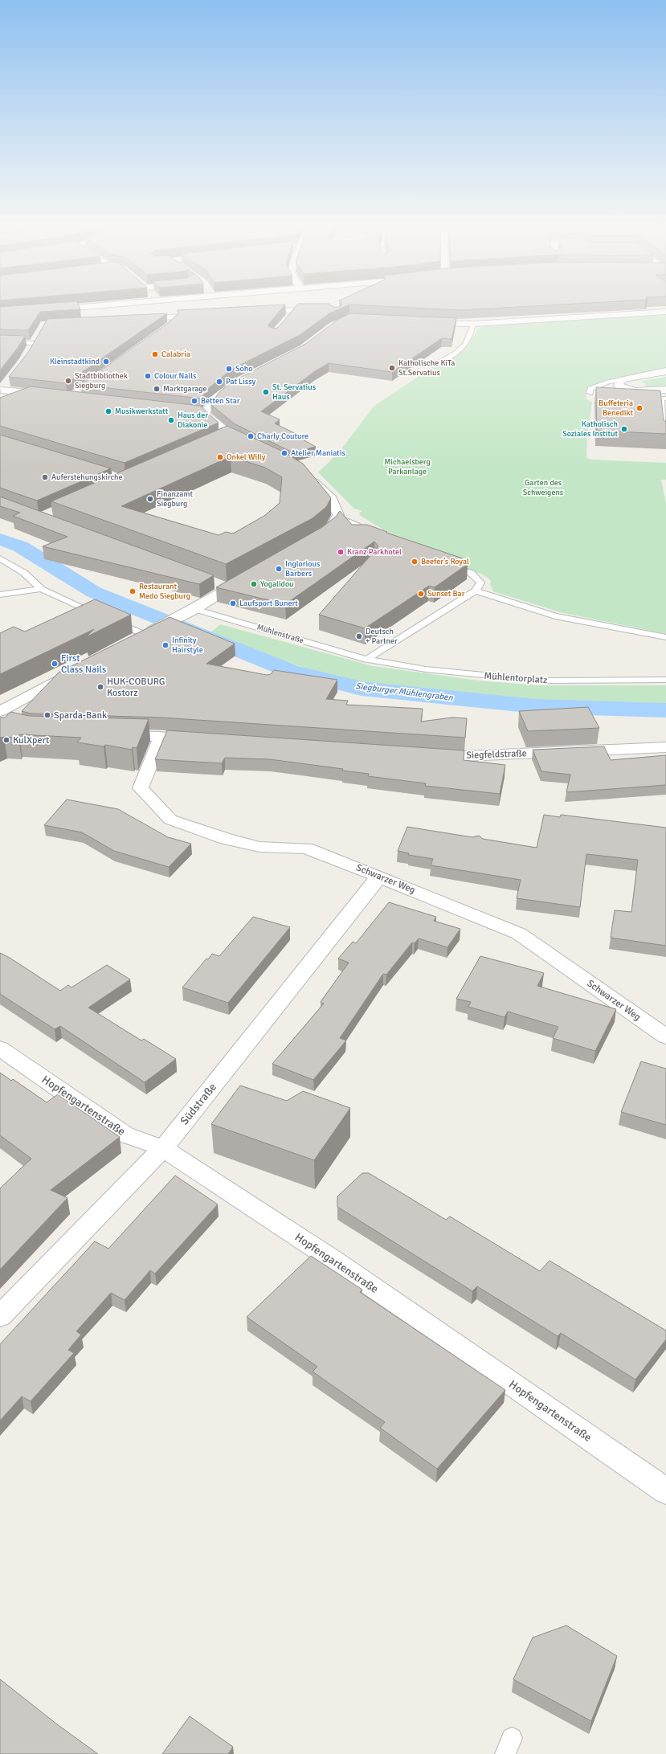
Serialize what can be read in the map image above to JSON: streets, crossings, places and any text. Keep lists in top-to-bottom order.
{
  "streets": {
    "street": [
      "Siegfeldstraße",
      "Schwarzer Weg",
      "Südstraße",
      "Hopfengartenstraße"
    ],
    "lane": ["Mühlenstraße", "Mühlentorplatz"]
  },
  "crossings": [
    ["Mühlenstraße", "Mühlentorplatz"],
    ["Schwarzer Weg", "Südstraße"],
    ["Südstraße", "Hopfengartenstraße"]
  ],
  "water": ["Siegburger Mühlengraben"],
  "parks": ["Michaelsberg Parkanlage", "Garten des Schweigens"],
  "places": [
    "Calabria",
    "Kleinstadtkind",
    "Katholische KiTa St.Servatius",
    "Soho",
    "Colour Nails",
    "Stadtbibliothek Siegburg",
    "Pat Lissy",
    "Marktgarage",
    "St. Servatius Haus",
    "Betten Star",
    "Buffeteria Benedikt",
    "Musikwerkstatt",
    "Haus der Diakonie",
    "Katholisch Soziales Institut",
    "Charly Couture",
    "Atelier Maniatis",
    "Onkel Willy",
    "Auferstehungskirche",
    "Finanzamt Siegburg",
    "Kranz Parkhotel",
    "Beefer’s Royal",
    "Inglorious Barbers",
    "Yogalidou",
    "Restaurant Medo Siegburg",
    "Sunset Bar",
    "Laufsport Bunert",
    "Deutsch + Partner",
    "Infinity Hairstyle",
    "First Class Nails",
    "HUK-COBURG Kostorz",
    "Sparda-Bank",
    "KulXpert"
  ]
}
